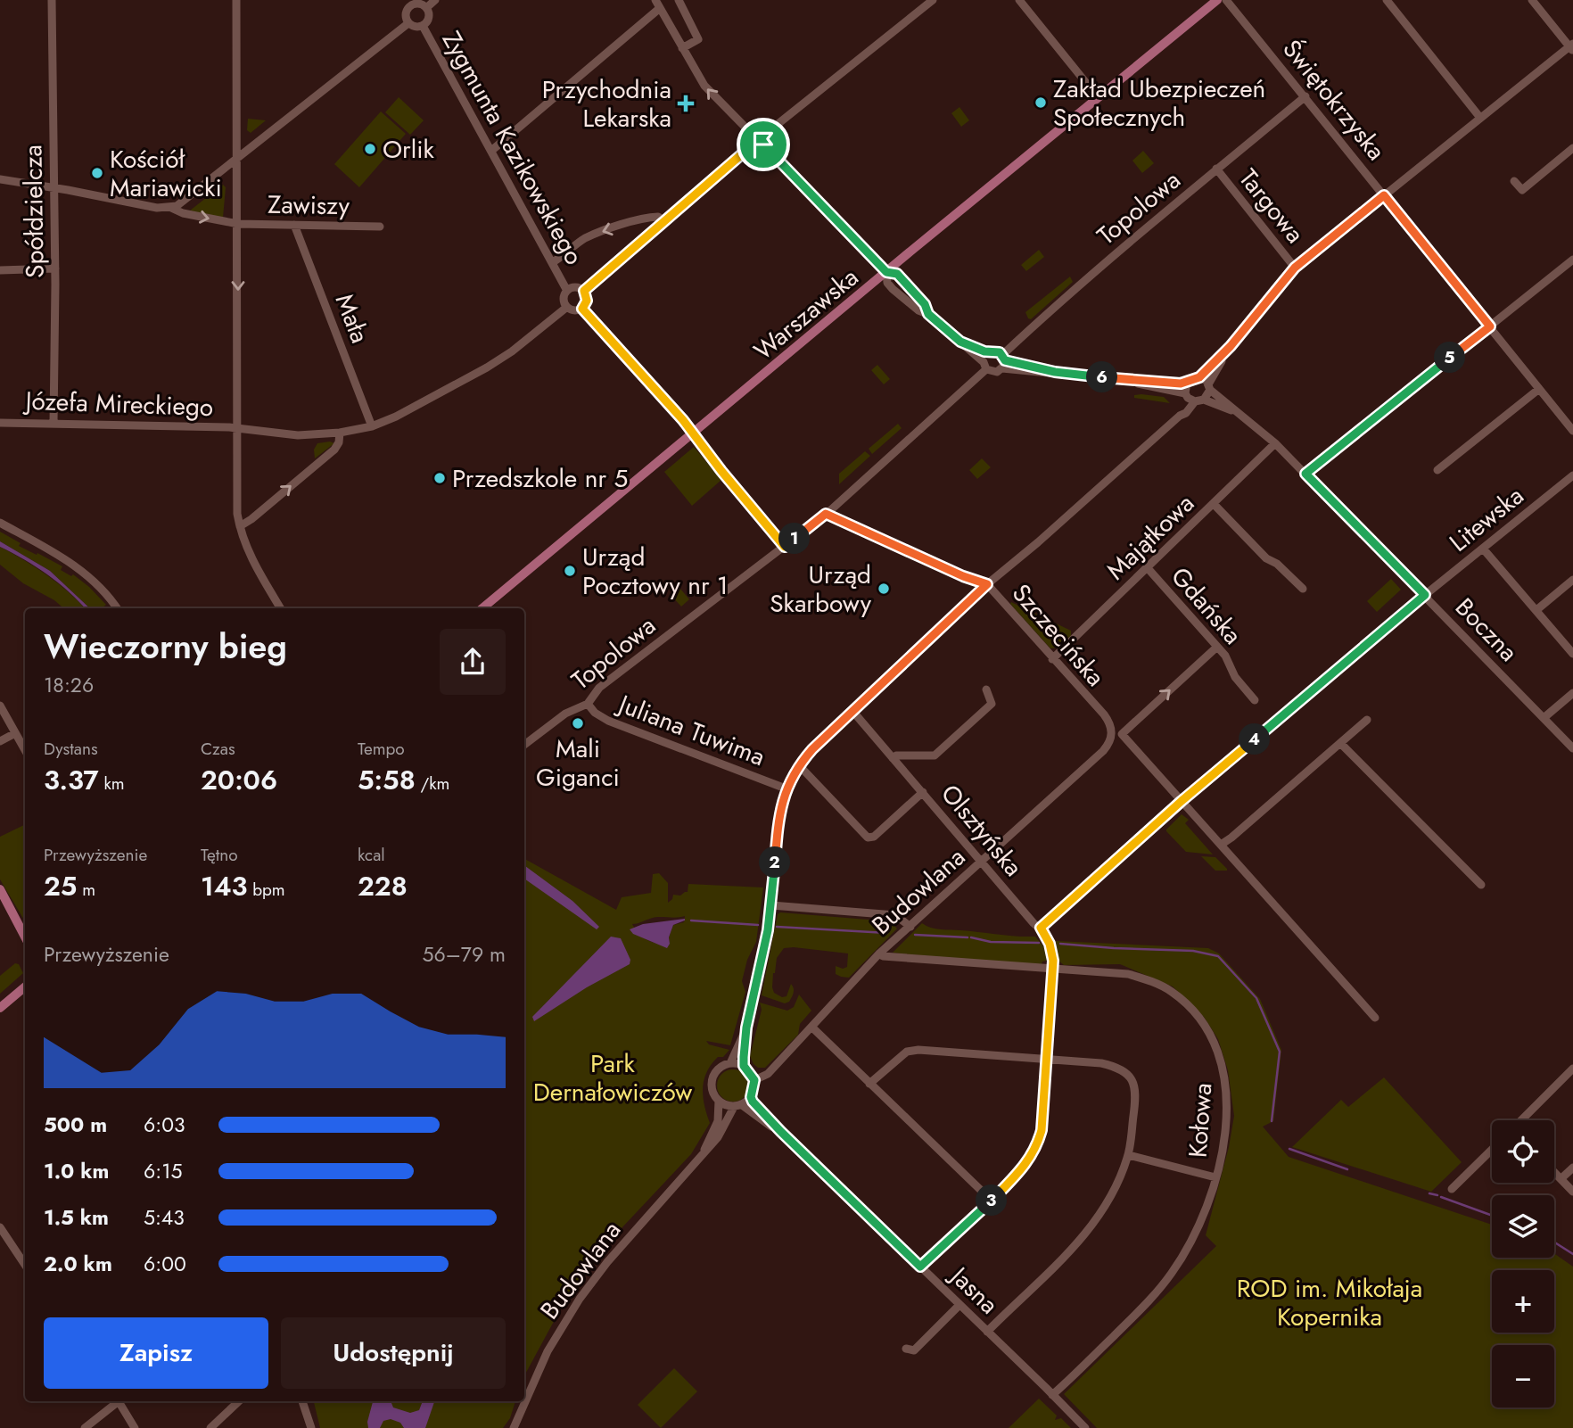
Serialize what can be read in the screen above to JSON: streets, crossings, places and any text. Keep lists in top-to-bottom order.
{
  "streets": {
    "main road": ["Warszawska"],
    "street": [
      "Świętokrzyska",
      "Zygmunta Kazikowskiego",
      "Zawiszy",
      "Targowa",
      "Topolowa",
      "Spółdzielcza",
      "Mała",
      "Józefa Mireckiego",
      "Litewska",
      "Majątkowa",
      "Gdańska",
      "Boczna",
      "Szczecińska",
      "Juliana Tuwima",
      "Olsztyńska",
      "Budowlana",
      "Kołowa",
      "Jasna"
    ]
  },
  "crossings": [
    ["Świętokrzyska", "Topolowa"],
    ["Zygmunta Kazikowskiego", "Józefa Mireckiego"],
    ["Zawiszy", "Spółdzielcza"],
    ["Zawiszy", "Mała"],
    ["Targowa", "Topolowa"],
    ["Topolowa", "Szczecińska"],
    ["Topolowa", "Juliana Tuwima"],
    ["Spółdzielcza", "Józefa Mireckiego"],
    ["Mała", "Józefa Mireckiego"],
    ["Litewska", "Boczna"],
    ["Litewska", "Olsztyńska"],
    ["Majątkowa", "Gdańska"],
    ["Majątkowa", "Boczna"],
    ["Majątkowa", "Szczecińska"],
    ["Szczecińska", "Budowlana"],
    ["Juliana Tuwima", "Olsztyńska"],
    ["Olsztyńska", "Budowlana"],
    ["Budowlana", "Kołowa"],
    ["Budowlana", "Jasna"],
    ["Kołowa", "Jasna"]
  ],
  "parks": ["Park Dernałowiczów", "ROD im. Mikołaja Kopernika"],
  "places": {
    "other": [
      "Zakład Ubezpieczeń Społecznych",
      "Orlik",
      "Kościół Mariawicki",
      "Przedszkole nr 5",
      "Urząd Pocztowy nr 1",
      "Urząd Skarbowy",
      "Mali Giganci"
    ],
    "health": ["Przychodnia Lekarska"]
  },
  "page": {
    "pins": [
      "5",
      "6",
      "1",
      "4",
      "2",
      "3"
    ],
    "heading": ["Wieczorny bieg", "18:26"],
    "stats": [
      ["Dystans", "3.37 km"],
      ["Czas", "20:06"],
      ["Tempo", "5:58 /km"],
      ["Przewyższenie", "25 m"],
      ["Tętno", "143 bpm"],
      ["kcal", "228"]
    ],
    "chart": ["Przewyższenie", "56–79 m"],
    "list": [
      {
        "name": "500 m",
        "note": "6:03"
      },
      {
        "name": "1.0 km",
        "note": "6:15"
      },
      {
        "name": "1.5 km",
        "note": "5:43"
      },
      {
        "name": "2.0 km",
        "note": "6:00"
      }
    ],
    "map_buttons": ["+", "−"],
    "buttons": ["Zapisz", "Udostępnij"]
  }
}
